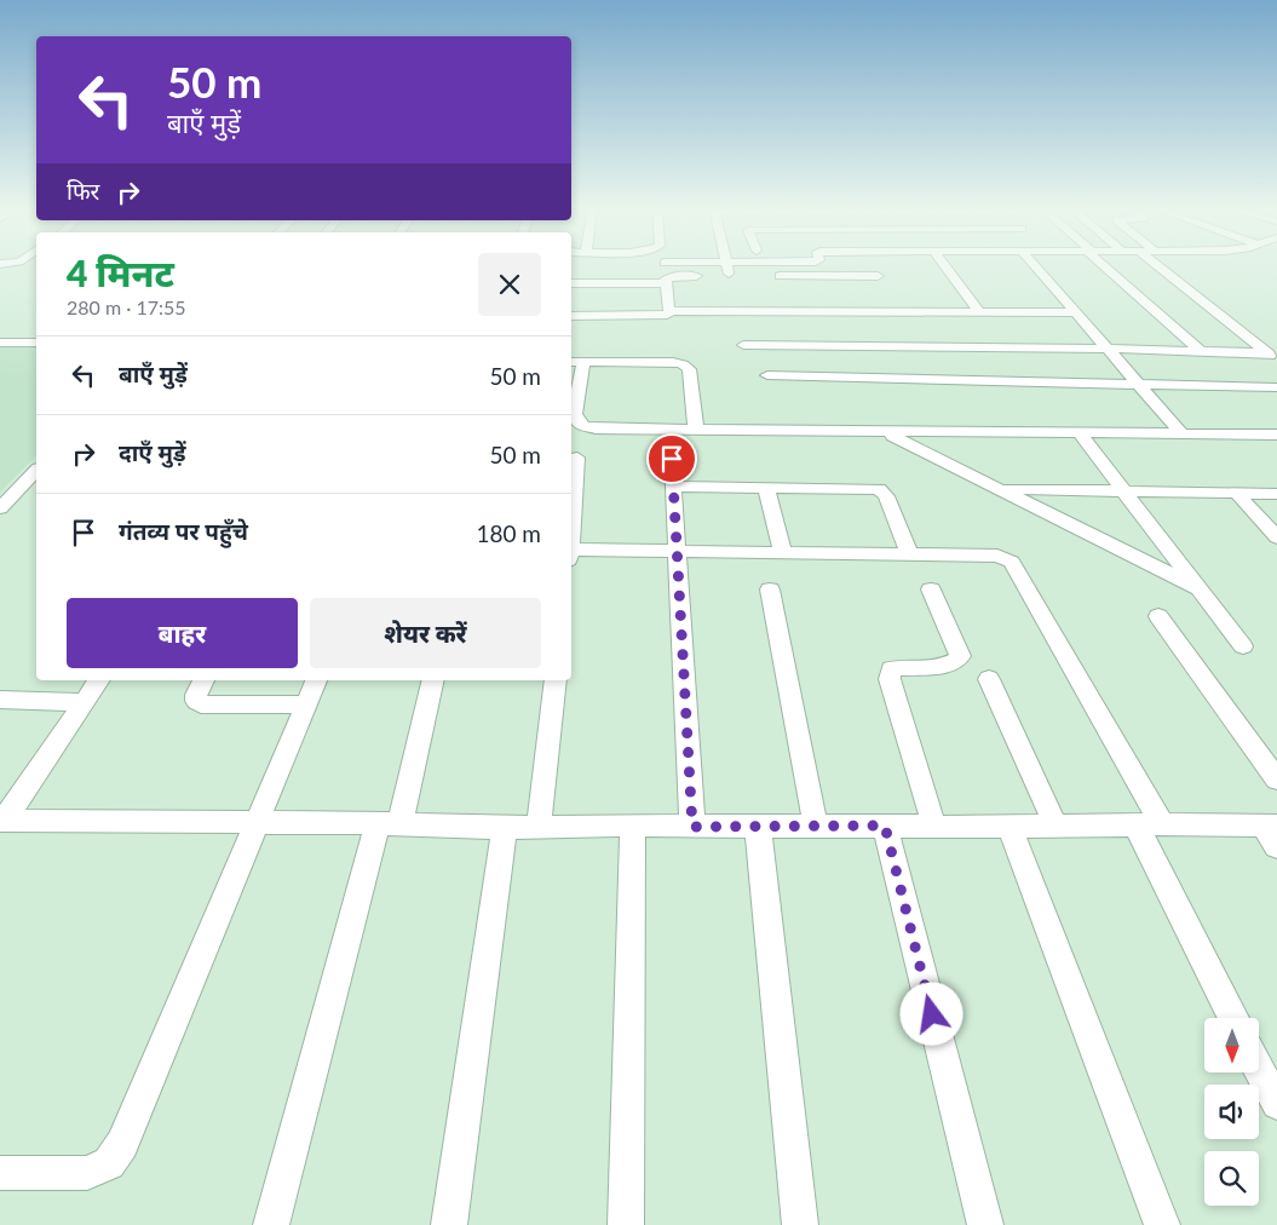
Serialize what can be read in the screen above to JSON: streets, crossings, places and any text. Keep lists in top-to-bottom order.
{
  "north": "bottom",
  "page": {
    "turn": ["50 m", "बाएँ मुड़ें"],
    "then": "फिर",
    "heading": ["4 मिनट", "280 m · 17:55"],
    "list": [
      {
        "name": "बाएँ मुड़ें",
        "value": "50 m"
      },
      {
        "name": "दाएँ मुड़ें",
        "value": "50 m"
      },
      {
        "name": "गंतव्य पर पहुँचे",
        "value": "180 m"
      }
    ],
    "buttons": ["बाहर", "शेयर करें"]
  }
}
